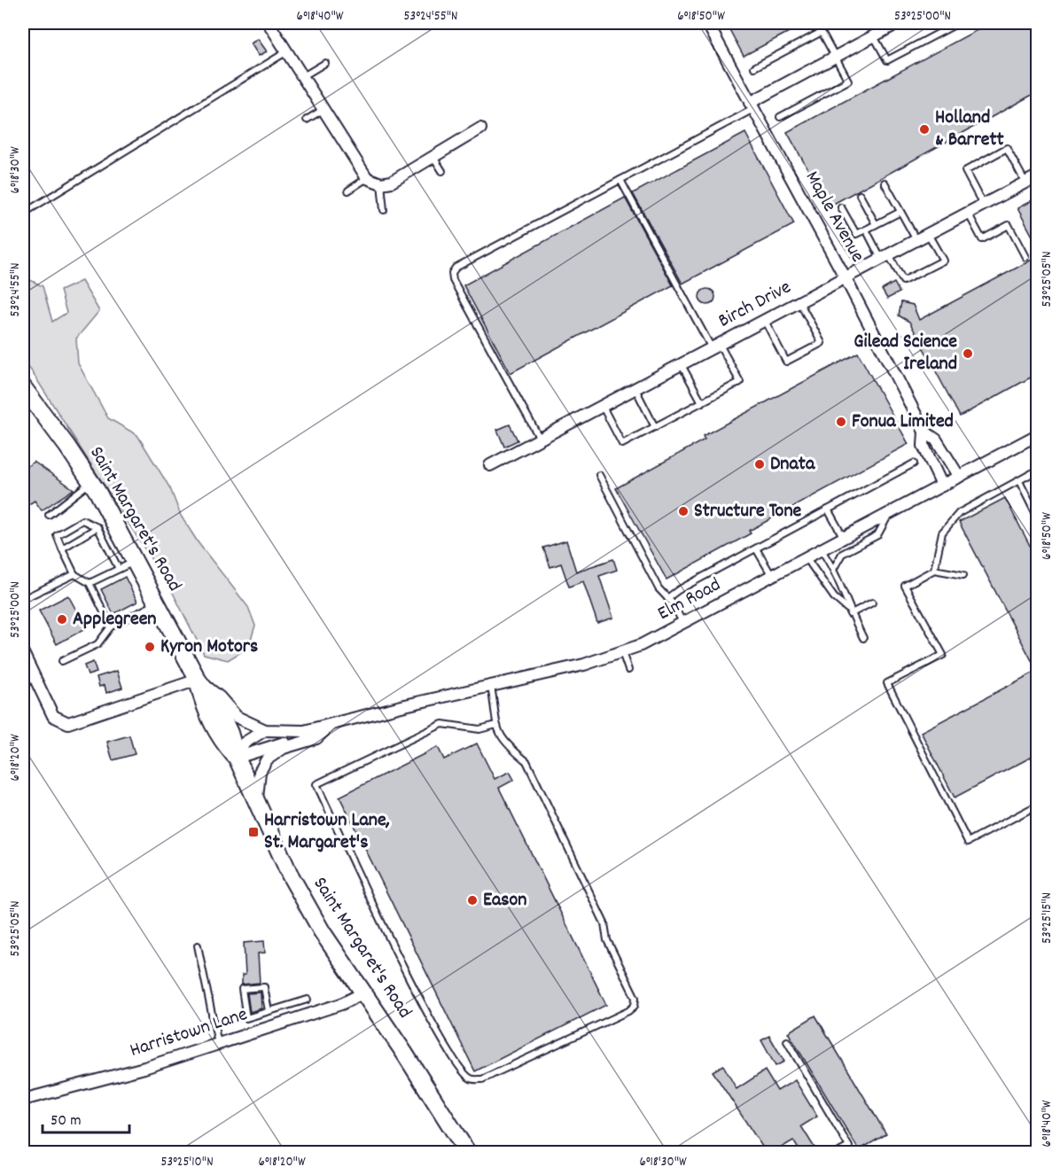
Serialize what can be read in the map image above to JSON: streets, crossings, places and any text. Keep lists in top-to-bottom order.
{
  "streets": {
    "main road": ["Saint Margaret's Road"],
    "street": [
      "Maple Avenue",
      "Birch Drive",
      "Elm Road",
      "Harristown Lane"
    ]
  },
  "crossings": [
    ["Maple Avenue", "Birch Drive"],
    ["Maple Avenue", "Elm Road"],
    ["Saint Margaret's Road", "Elm Road"],
    ["Saint Margaret's Road", "Harristown Lane"]
  ],
  "places": {
    "other": [
      "Holland & Barrett",
      "Gilead Science Ireland",
      "Fonua Limited",
      "Dnata",
      "Structure Tone",
      "Applegreen",
      "Kyron Motors",
      "Eason"
    ],
    "transit": ["Harristown Lane, St. Margaret's"]
  },
  "scale_bar": "50 m",
  "coordinates": [
    "6°18'40\"W",
    "53°24'55\"N",
    "6°18'50\"W",
    "53°25'00\"N",
    "6°18'30\"W",
    "53°25'05\"N",
    "6°18'20\"W",
    "53°25'15\"N",
    "53°25'10\"N"
  ]
}
